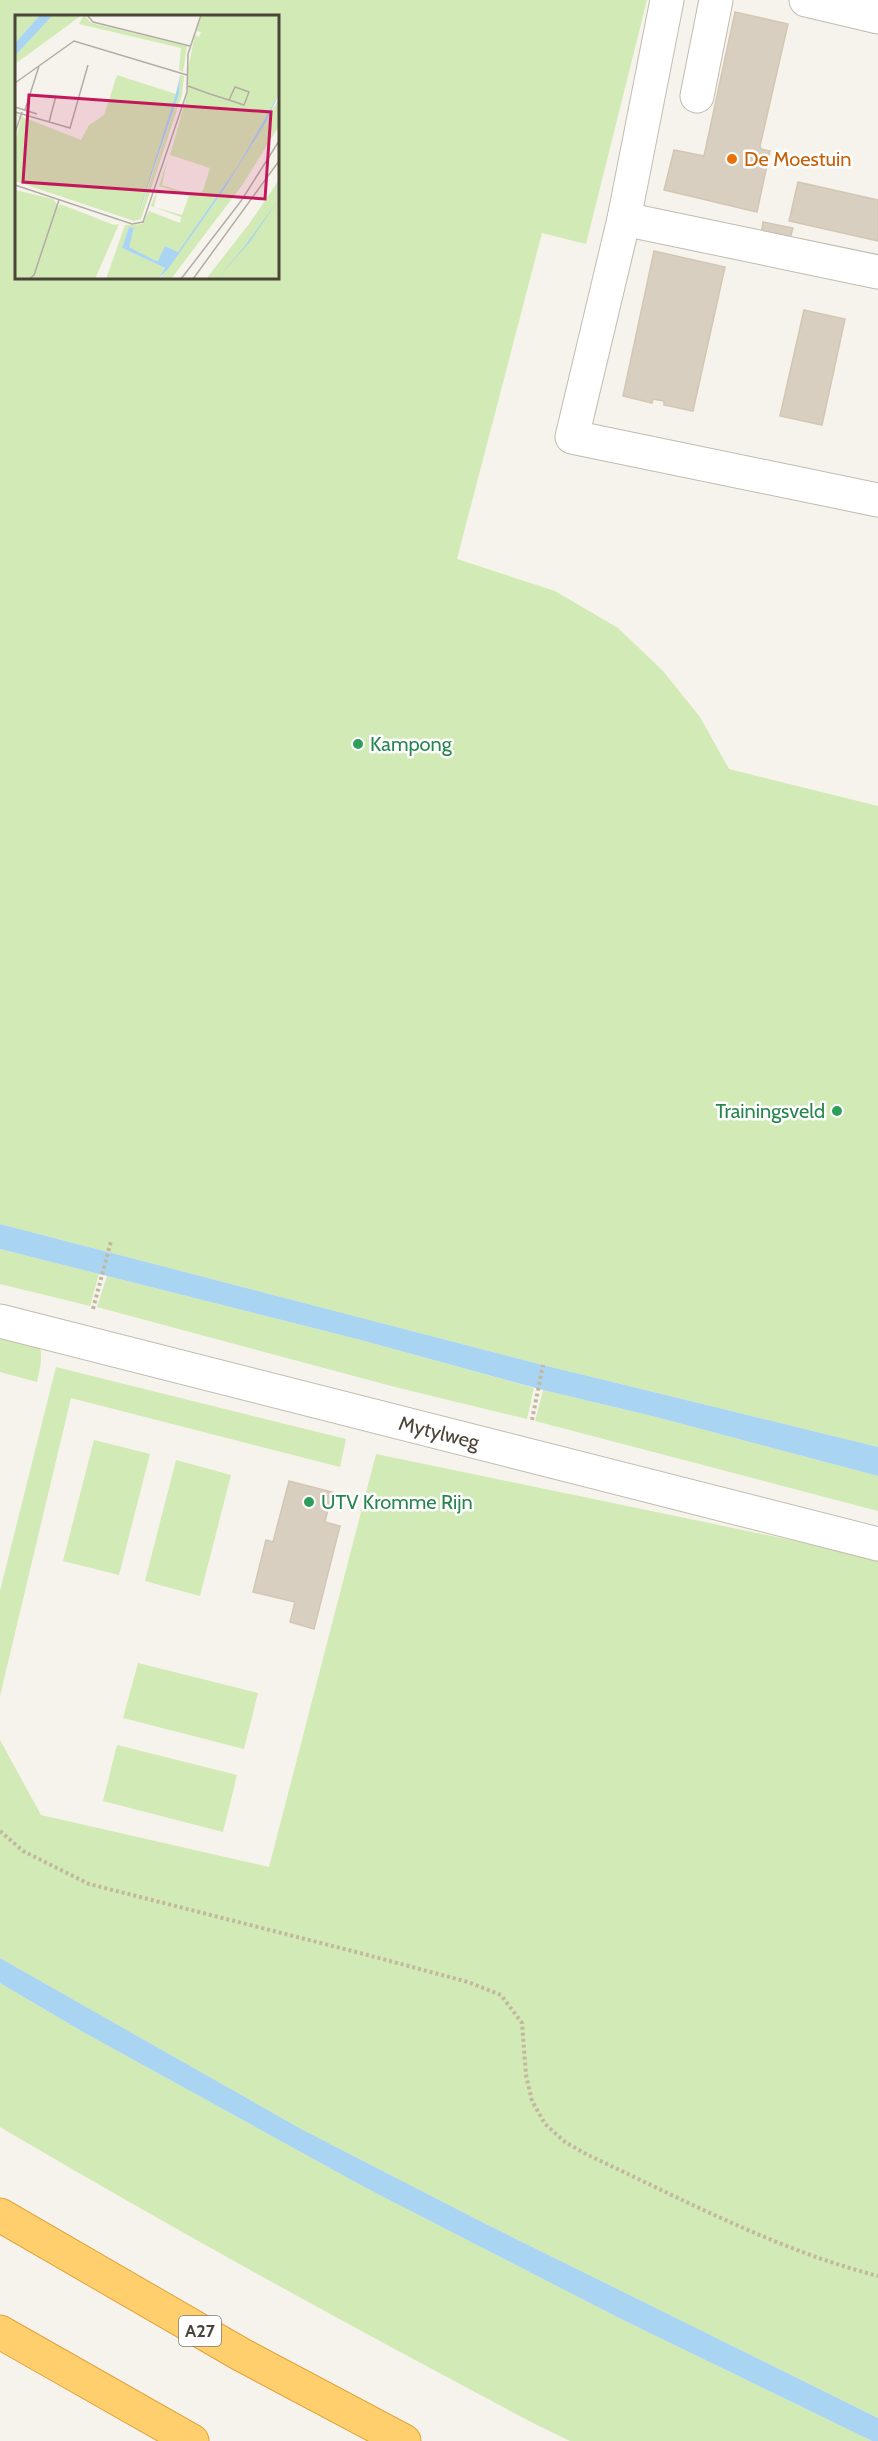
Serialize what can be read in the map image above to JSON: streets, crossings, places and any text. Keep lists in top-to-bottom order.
{
  "streets": {
    "highway": ["A27"],
    "street": ["Mytylweg"]
  },
  "places": [
    "De Moestuin",
    "Kampong",
    "Trainingsveld",
    "UTV Kromme Rijn"
  ]
}
